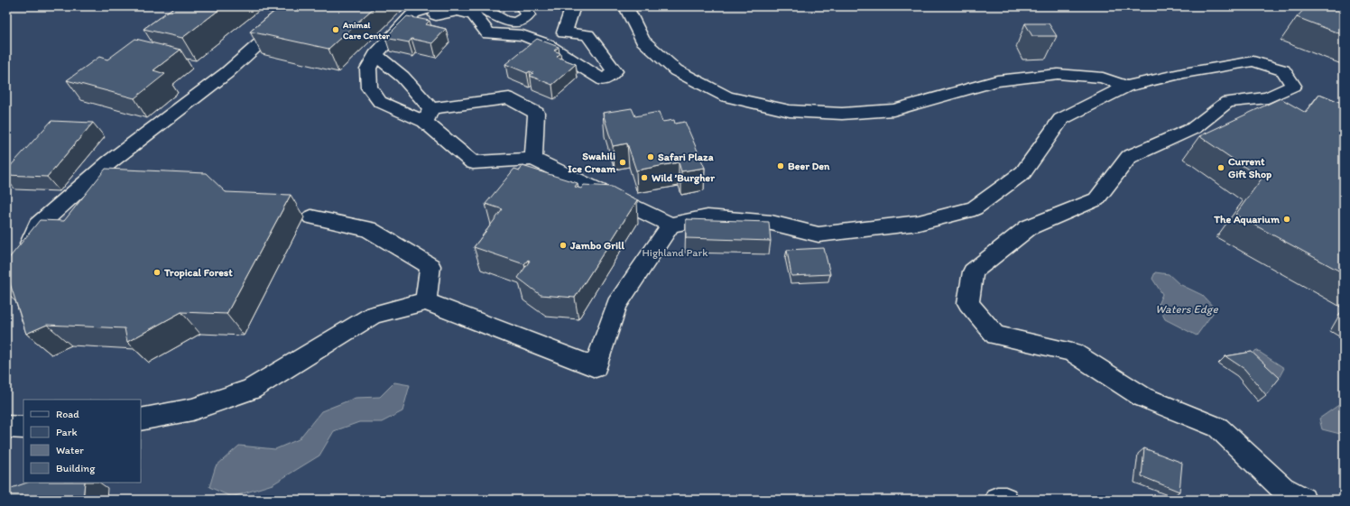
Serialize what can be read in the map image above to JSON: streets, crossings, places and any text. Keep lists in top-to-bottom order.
{
  "water": ["Waters Edge"],
  "parks": ["Highland Park"],
  "places": [
    "Animal Care Center",
    "Safari Plaza",
    "Swahili Ice Cream",
    "Beer Den",
    "Current Gift Shop",
    "Wild ’Burgher",
    "The Aquarium",
    "Jambo Grill",
    "Tropical Forest"
  ],
  "legend": [
    "Road",
    "Park",
    "Water",
    "Building"
  ]
}
